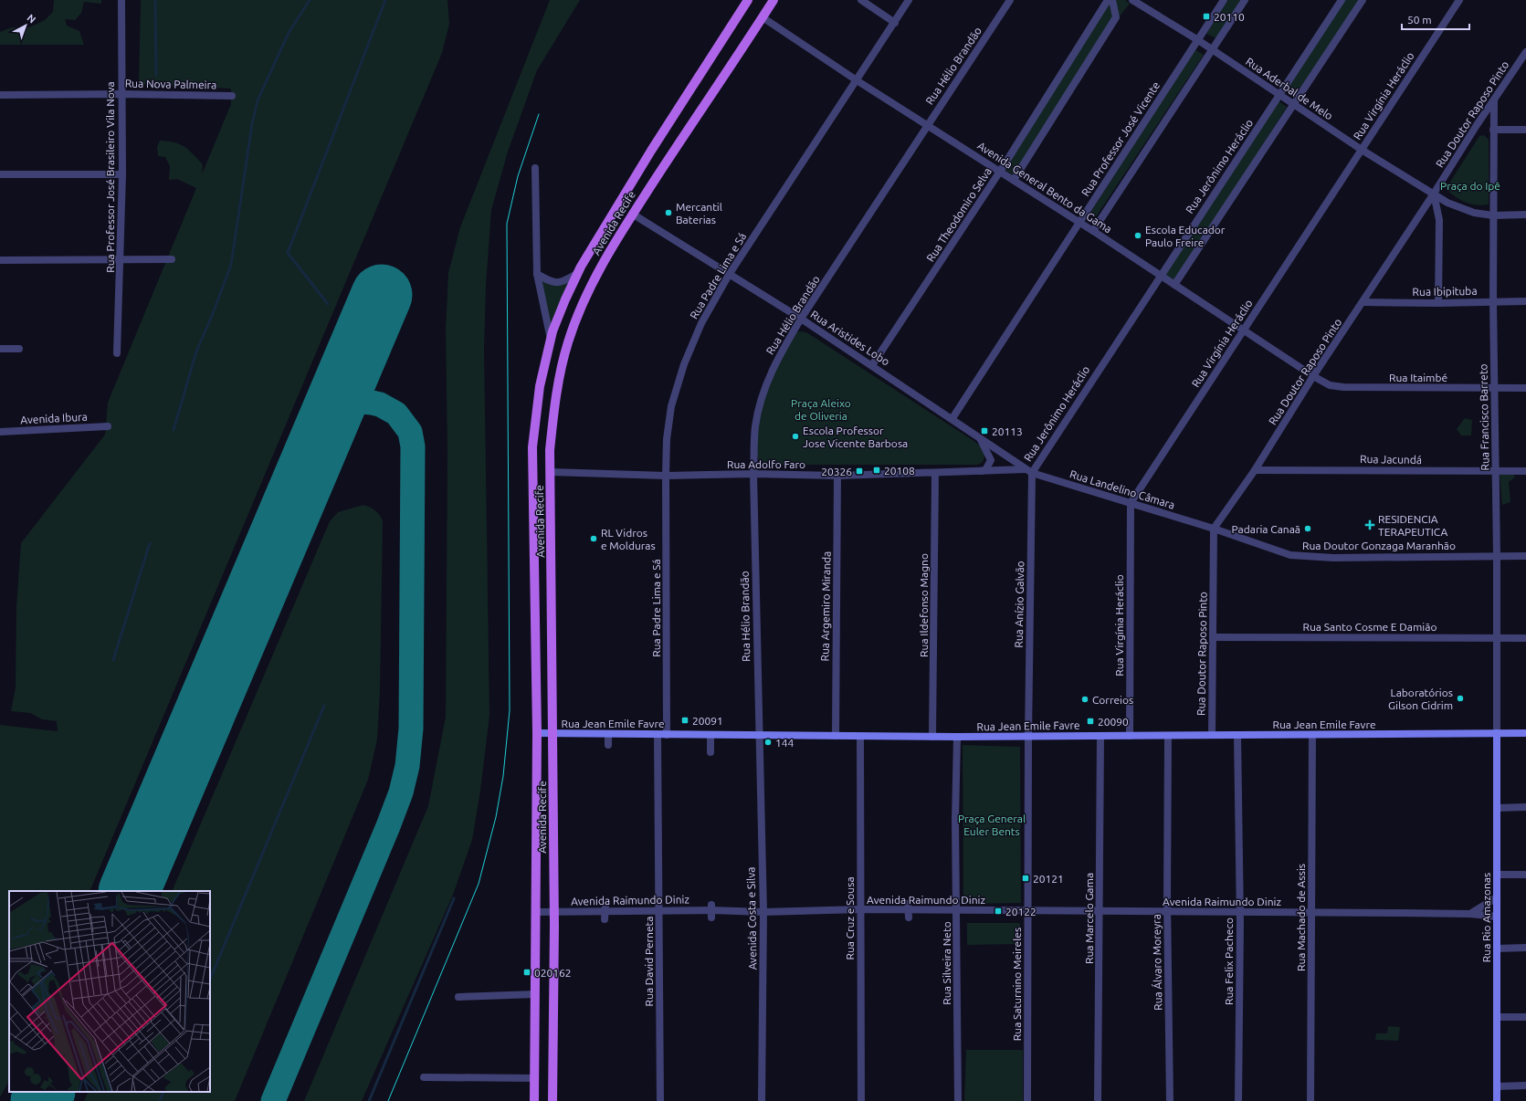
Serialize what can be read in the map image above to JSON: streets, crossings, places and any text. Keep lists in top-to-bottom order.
{
  "streets": {
    "main road": ["Avenida Recife", "Rua Jean Emile Favre", "Rua Rio Amazonas"],
    "street": [
      "Rua Hélio Brandão",
      "Rua Nova Palmeira",
      "Rua Aderbal de Melo",
      "Rua Virgínia Heráclio",
      "Rua Doutor Raposo Pinto",
      "Rua Professor José Vicente",
      "Rua Jerônimo Heráclio",
      "Rua Professor José Brasileiro Vila Nova",
      "Avenida General Bento da Gama",
      "Rua Theodomiro Selva",
      "Rua Padre Lima e Sá",
      "Rua Ibipituba",
      "Rua Aristides Lobo",
      "Rua Itaimbé",
      "Rua Francisco Barreto",
      "Avenida Ibura",
      "Rua Jacundá",
      "Rua Adolfo Faro",
      "Rua Landelino Câmara",
      "Rua Doutor Gonzaga Maranhão",
      "Rua Anízio Galvão",
      "Rua Ildefonso Magno",
      "Rua Argemiro Miranda",
      "Rua Santo Cosme E Damião",
      "Avenida Raimundo Diniz",
      "Rua Machado de Assis",
      "Avenida Costa e Silva",
      "Rua Cruz e Sousa",
      "Rua Marcelo Gama",
      "Rua David Perneta",
      "Rua Felix Pacheco",
      "Rua Álvaro Moreyra",
      "Rua Silveira Neto",
      "Rua Saturnino Meireles"
    ]
  },
  "crossings": [
    ["Rua Hélio Brandão", "Avenida General Bento da Gama"],
    ["Rua Hélio Brandão", "Rua Aristides Lobo"],
    ["Rua Hélio Brandão", "Rua Adolfo Faro"],
    ["Rua Hélio Brandão", "Rua Jean Emile Favre"],
    ["Rua Hélio Brandão", "Avenida Costa e Silva"],
    ["Rua Nova Palmeira", "Rua Professor José Brasileiro Vila Nova"],
    ["Rua Aderbal de Melo", "Rua Virgínia Heráclio"],
    ["Rua Aderbal de Melo", "Rua Doutor Raposo Pinto"],
    ["Rua Aderbal de Melo", "Rua Professor José Vicente"],
    ["Rua Aderbal de Melo", "Rua Jerônimo Heráclio"],
    ["Rua Aderbal de Melo", "Rua Francisco Barreto"],
    ["Rua Virgínia Heráclio", "Avenida General Bento da Gama"],
    ["Rua Virgínia Heráclio", "Rua Landelino Câmara"],
    ["Rua Virgínia Heráclio", "Rua Jean Emile Favre"],
    ["Rua Doutor Raposo Pinto", "Avenida General Bento da Gama"],
    ["Rua Doutor Raposo Pinto", "Rua Ibipituba"],
    ["Rua Doutor Raposo Pinto", "Rua Itaimbé"],
    ["Rua Doutor Raposo Pinto", "Rua Francisco Barreto"],
    ["Rua Doutor Raposo Pinto", "Rua Jacundá"],
    ["Rua Doutor Raposo Pinto", "Rua Landelino Câmara"],
    ["Rua Doutor Raposo Pinto", "Rua Doutor Gonzaga Maranhão"],
    ["Rua Doutor Raposo Pinto", "Rua Santo Cosme E Damião"],
    ["Rua Doutor Raposo Pinto", "Rua Jean Emile Favre"],
    ["Rua Professor José Vicente", "Avenida General Bento da Gama"],
    ["Rua Professor José Vicente", "Rua Aristides Lobo"],
    ["Rua Jerônimo Heráclio", "Avenida General Bento da Gama"],
    ["Rua Jerônimo Heráclio", "Rua Aristides Lobo"],
    ["Rua Jerônimo Heráclio", "Rua Adolfo Faro"],
    ["Rua Jerônimo Heráclio", "Rua Landelino Câmara"],
    ["Rua Jerônimo Heráclio", "Rua Anízio Galvão"],
    ["Avenida General Bento da Gama", "Rua Theodomiro Selva"],
    ["Avenida General Bento da Gama", "Avenida Recife"],
    ["Avenida General Bento da Gama", "Rua Padre Lima e Sá"],
    ["Avenida General Bento da Gama", "Rua Itaimbé"],
    ["Rua Theodomiro Selva", "Rua Aristides Lobo"],
    ["Avenida Recife", "Rua Aristides Lobo"],
    ["Avenida Recife", "Rua Adolfo Faro"],
    ["Avenida Recife", "Rua Jean Emile Favre"],
    ["Avenida Recife", "Avenida Raimundo Diniz"],
    ["Rua Padre Lima e Sá", "Rua Aristides Lobo"],
    ["Rua Padre Lima e Sá", "Rua Adolfo Faro"],
    ["Rua Padre Lima e Sá", "Rua Jean Emile Favre"],
    ["Rua Ibipituba", "Rua Francisco Barreto"],
    ["Rua Aristides Lobo", "Rua Adolfo Faro"],
    ["Rua Aristides Lobo", "Rua Landelino Câmara"],
    ["Rua Aristides Lobo", "Rua Anízio Galvão"],
    ["Rua Itaimbé", "Rua Francisco Barreto"],
    ["Rua Francisco Barreto", "Rua Jacundá"],
    ["Rua Francisco Barreto", "Rua Doutor Gonzaga Maranhão"],
    ["Rua Francisco Barreto", "Rua Santo Cosme E Damião"],
    ["Rua Francisco Barreto", "Rua Jean Emile Favre"],
    ["Rua Francisco Barreto", "Rua Rio Amazonas"],
    ["Rua Adolfo Faro", "Rua Landelino Câmara"],
    ["Rua Adolfo Faro", "Rua Anízio Galvão"],
    ["Rua Adolfo Faro", "Rua Ildefonso Magno"],
    ["Rua Adolfo Faro", "Rua Argemiro Miranda"],
    ["Rua Landelino Câmara", "Rua Doutor Gonzaga Maranhão"],
    ["Rua Landelino Câmara", "Rua Anízio Galvão"],
    ["Rua Anízio Galvão", "Rua Jean Emile Favre"],
    ["Rua Anízio Galvão", "Rua Saturnino Meireles"],
    ["Rua Ildefonso Magno", "Rua Jean Emile Favre"],
    ["Rua Argemiro Miranda", "Rua Jean Emile Favre"],
    ["Rua Jean Emile Favre", "Rua Machado de Assis"],
    ["Rua Jean Emile Favre", "Rua Rio Amazonas"],
    ["Rua Jean Emile Favre", "Avenida Costa e Silva"],
    ["Rua Jean Emile Favre", "Rua Cruz e Sousa"],
    ["Rua Jean Emile Favre", "Rua Marcelo Gama"],
    ["Rua Jean Emile Favre", "Rua David Perneta"],
    ["Rua Jean Emile Favre", "Rua Felix Pacheco"],
    ["Rua Jean Emile Favre", "Rua Álvaro Moreyra"],
    ["Rua Jean Emile Favre", "Rua Silveira Neto"],
    ["Rua Jean Emile Favre", "Rua Saturnino Meireles"],
    ["Avenida Raimundo Diniz", "Rua Machado de Assis"],
    ["Avenida Raimundo Diniz", "Rua Rio Amazonas"],
    ["Avenida Raimundo Diniz", "Avenida Costa e Silva"],
    ["Avenida Raimundo Diniz", "Rua Cruz e Sousa"],
    ["Avenida Raimundo Diniz", "Rua Marcelo Gama"],
    ["Avenida Raimundo Diniz", "Rua David Perneta"],
    ["Avenida Raimundo Diniz", "Rua Felix Pacheco"],
    ["Avenida Raimundo Diniz", "Rua Álvaro Moreyra"],
    ["Avenida Raimundo Diniz", "Rua Silveira Neto"],
    ["Avenida Raimundo Diniz", "Rua Saturnino Meireles"]
  ],
  "parks": ["Praça do Ipê", "Praça Aleixo de Oliveria", "Praça General Euler Bents"],
  "places": {
    "transit": [
      "20110",
      "20113",
      "20108",
      "20326",
      "20091",
      "20090",
      "20121",
      "20122",
      "020162"
    ],
    "other": [
      "Mercantil Baterias",
      "Escola Educador Paulo Freire",
      "Escola Professor Jose Vicente Barbosa",
      "Padaria Canaã",
      "RL Vidros e Molduras",
      "Laboratórios Gilson Cidrim",
      "Correios",
      "144"
    ],
    "health": ["RESIDENCIA TERAPEUTICA"]
  },
  "scale_bar": "50 m",
  "north": "top right"
}
